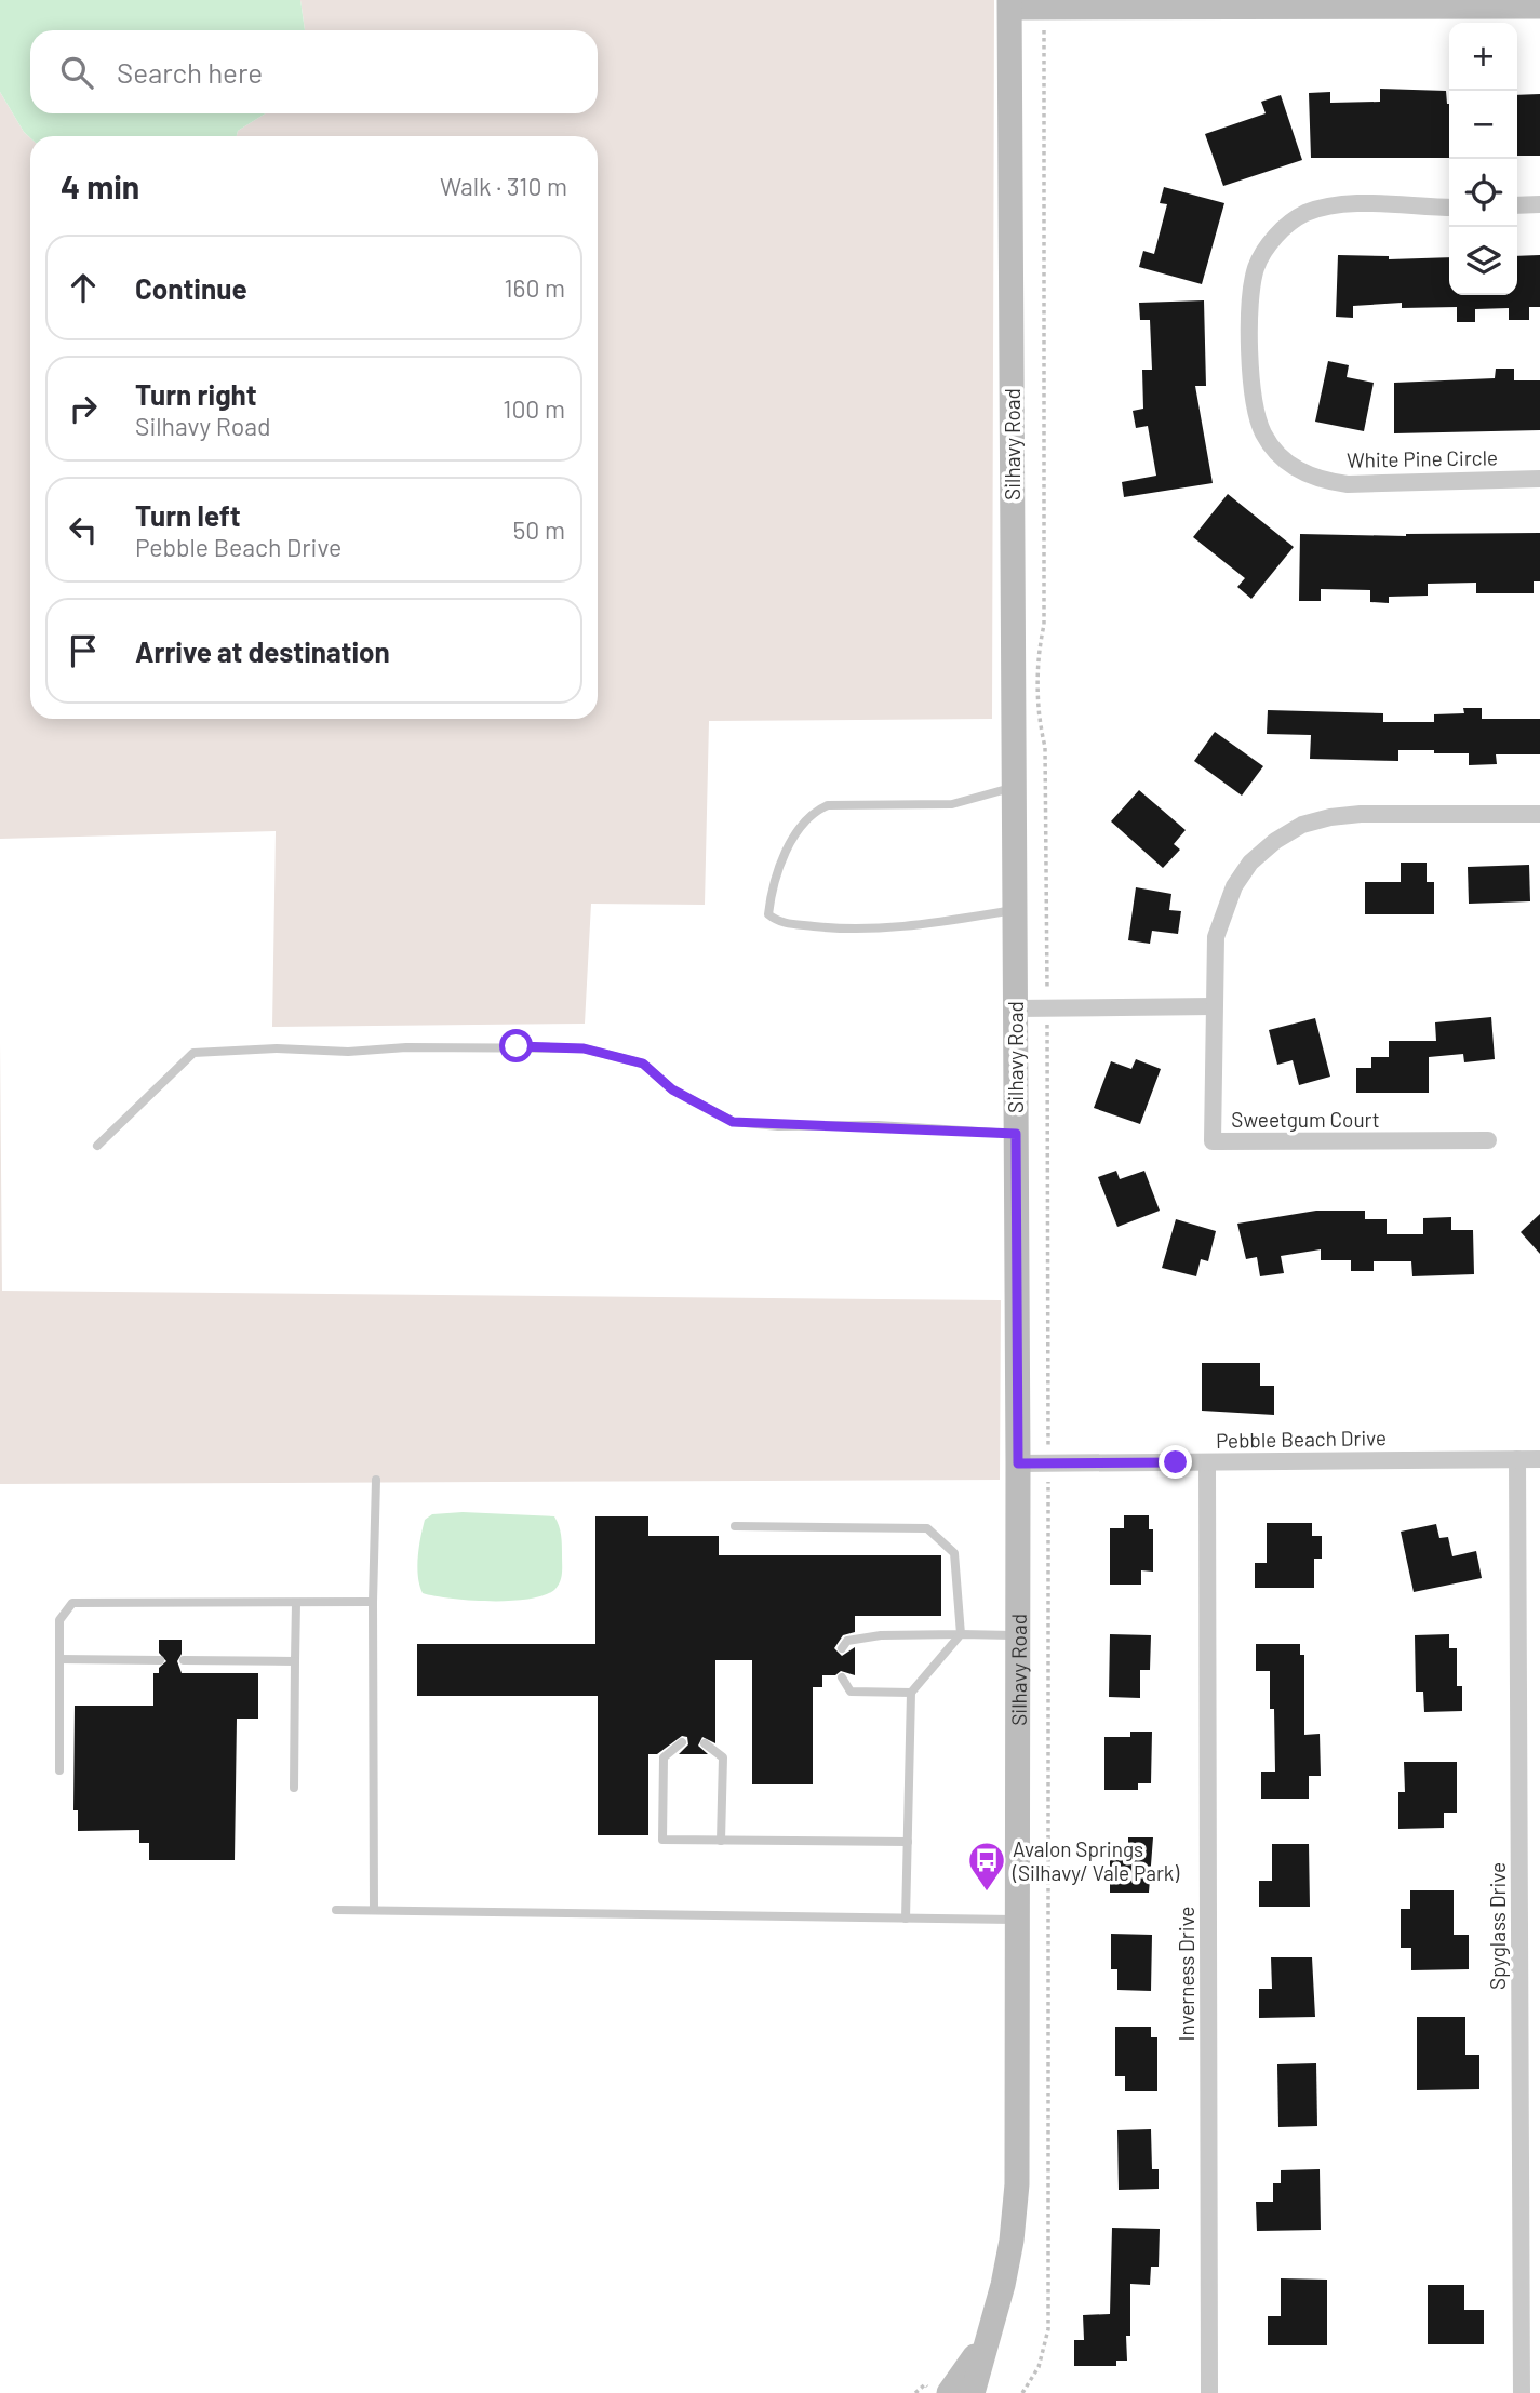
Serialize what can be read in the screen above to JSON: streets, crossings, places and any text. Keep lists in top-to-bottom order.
{
  "streets": {
    "street": [
      "Silhavy Road",
      "White Pine Circle",
      "Sweetgum Court",
      "Pebble Beach Drive",
      "Spyglass Drive",
      "Inverness Drive"
    ]
  },
  "crossings": [
    ["Silhavy Road", "Pebble Beach Drive"],
    ["Pebble Beach Drive", "Spyglass Drive"],
    ["Pebble Beach Drive", "Inverness Drive"]
  ],
  "places": {
    "bus stop": ["Avalon Springs (Silhavy/ Vale Park)"]
  },
  "page": {
    "map_buttons": ["+", "−"],
    "search": "Search here",
    "heading": ["4 min", "Walk · 310 m"],
    "list": [
      ["Continue", "160 m"],
      ["Turn right", "Silhavy Road", "100 m"],
      ["Turn left", "Pebble Beach Drive", "50 m"],
      "Arrive at destination"
    ]
  }
}
